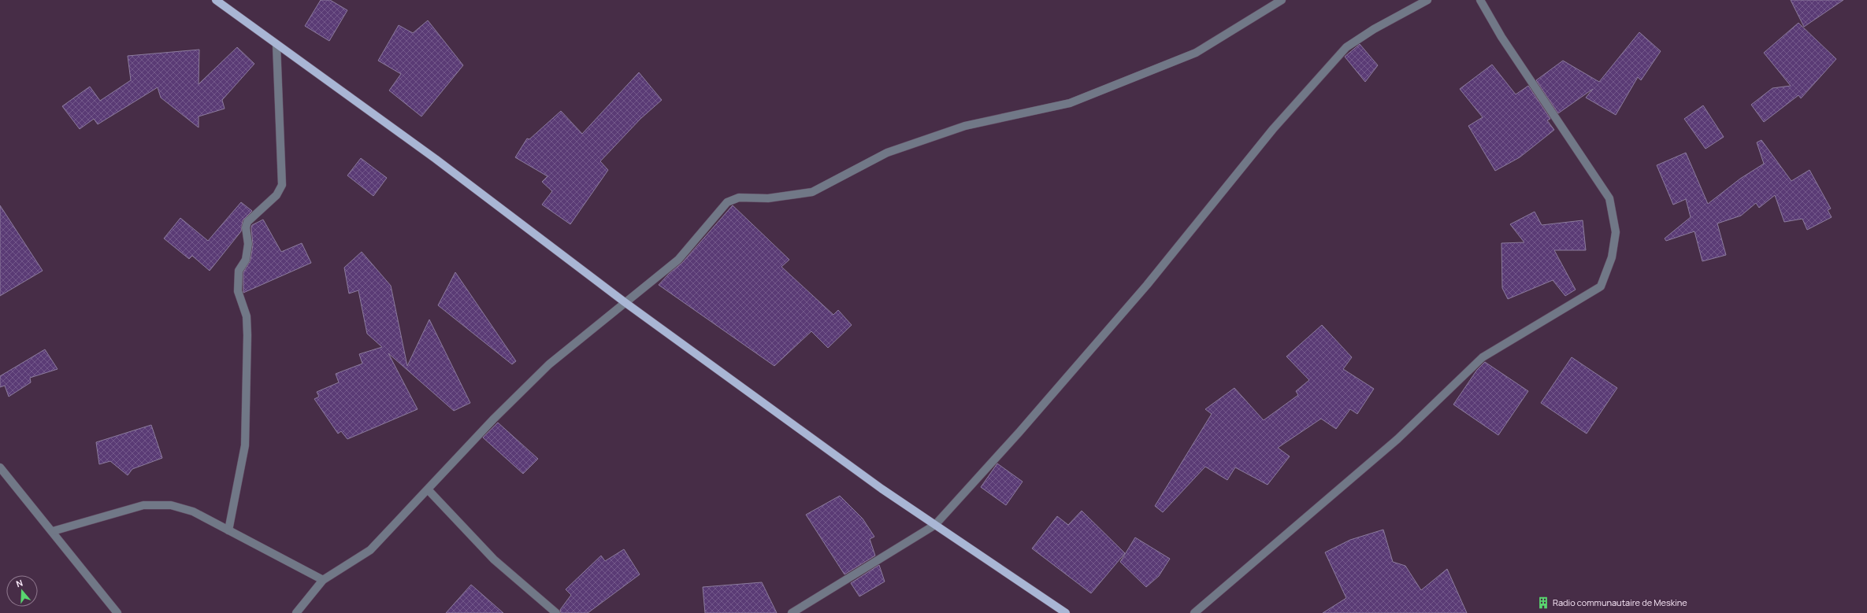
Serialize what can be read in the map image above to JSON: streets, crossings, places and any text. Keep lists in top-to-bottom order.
{
  "places": {
    "building": ["Radio communautaire de Meskine"]
  },
  "north": "top"
}
